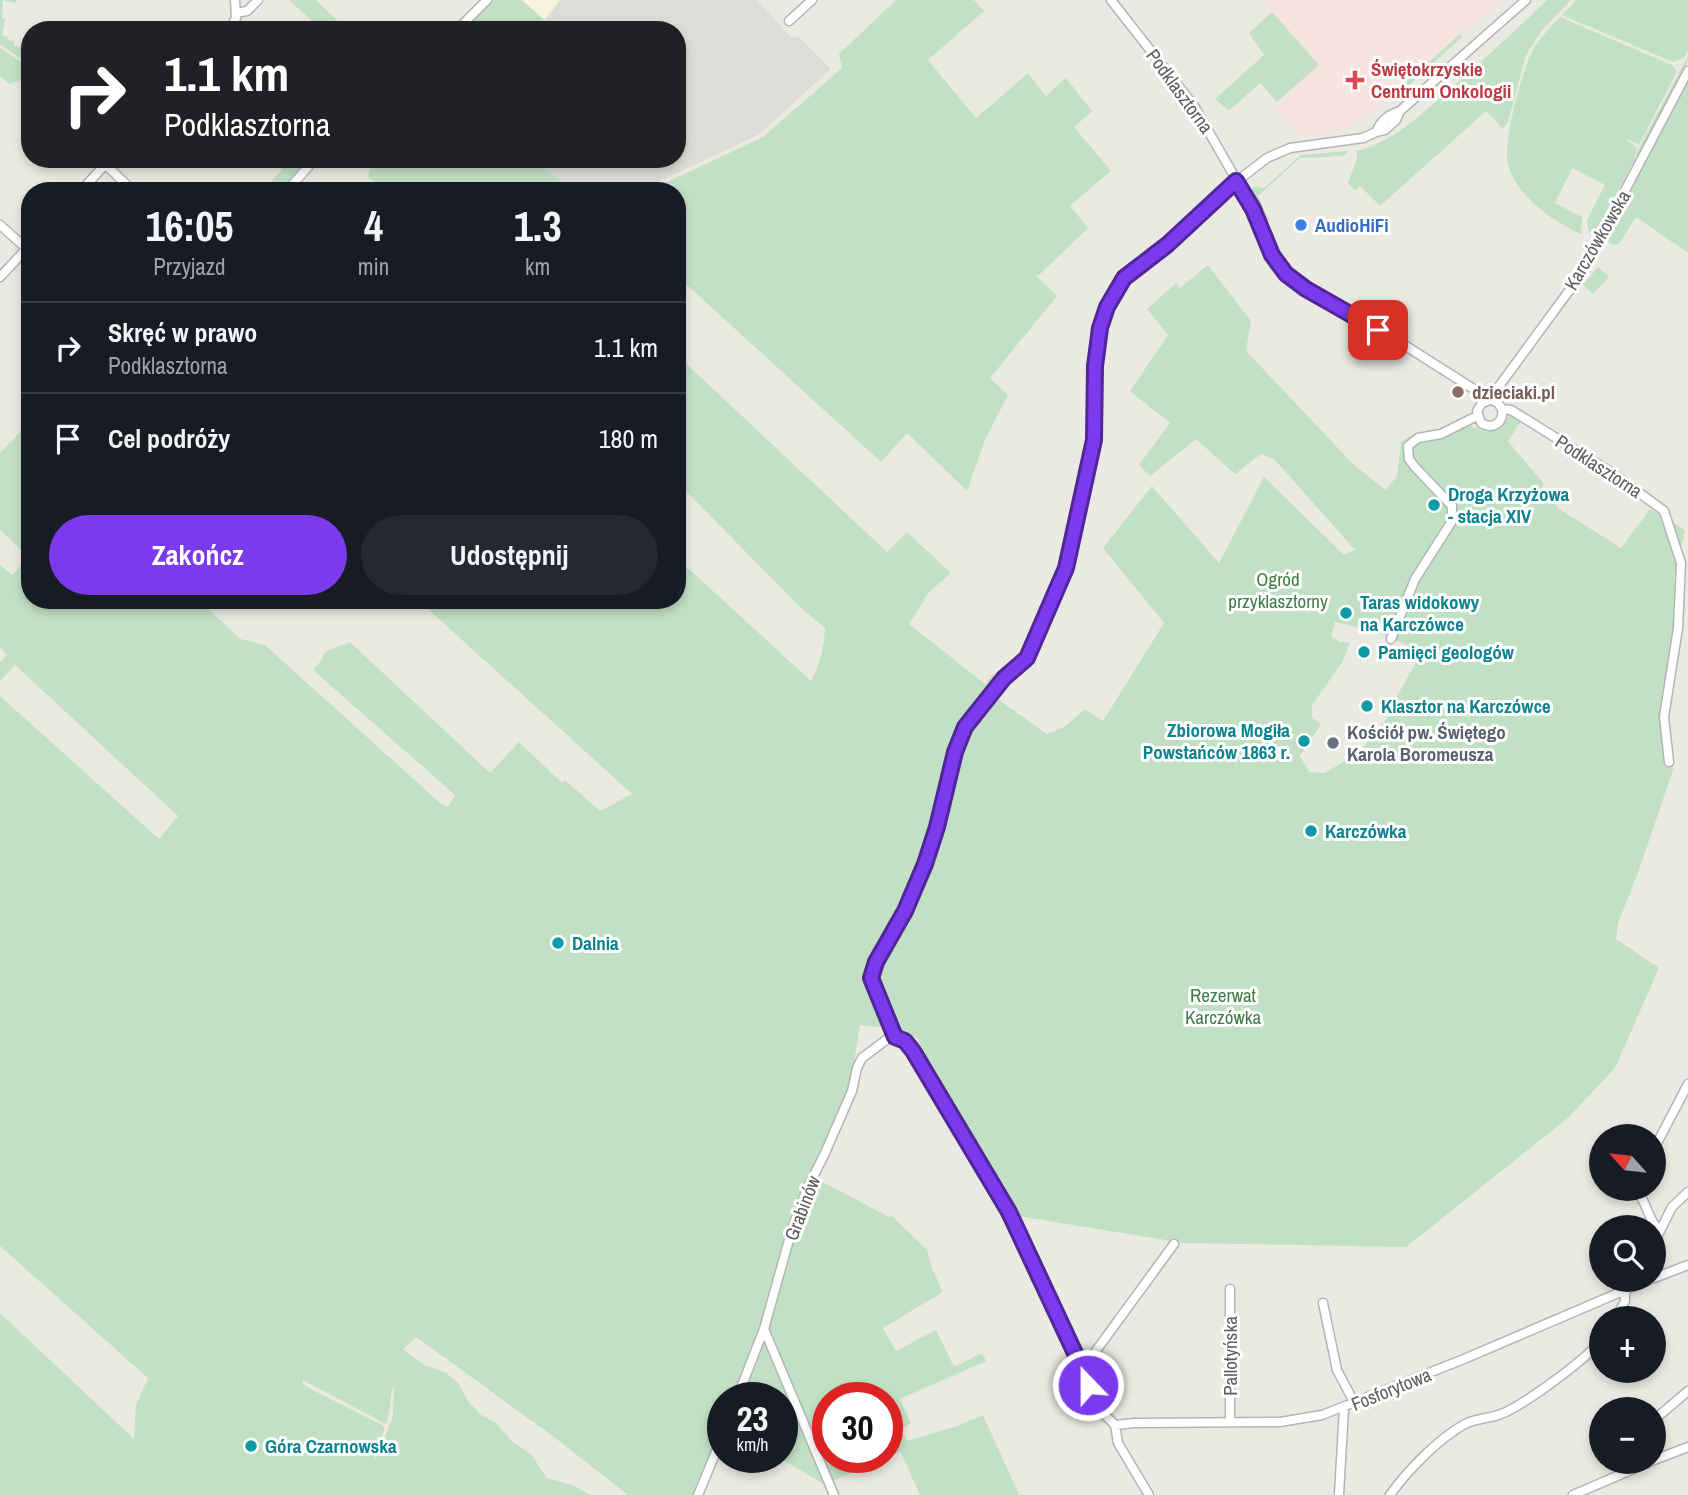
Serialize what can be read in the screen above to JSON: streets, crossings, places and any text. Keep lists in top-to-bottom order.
{
  "streets": {
    "street": [
      "Podklasztorna",
      "Karczówkowska",
      "Grabinów",
      "Pallotyńska",
      "Fosforytowa"
    ]
  },
  "crossings": [
    ["Podklasztorna", "Karczówkowska"],
    ["Pallotyńska", "Fosforytowa"]
  ],
  "parks": ["Ogród przyklasztorny", "Rezerwat Karczówka"],
  "places": {
    "health": ["Świętokrzyskie Centrum Onkologii"],
    "other": [
      "AudioHiFi",
      "dzieciaki.pl",
      "Droga Krzyżowa - stacja XIV",
      "Taras widokowy na Karczówce",
      "Pamięci geologów",
      "Klasztor na Karczówce",
      "Zbiorowa Mogiła Powstańców 1863 r.",
      "Kościół pw. Świętego Karola Boromeusza",
      "Karczówka",
      "Dalnia",
      "Góra Czarnowska"
    ]
  },
  "north": "top left",
  "page": {
    "turn": ["1.1 km", "Podklasztorna"],
    "eta": [
      "16:05",
      "Przyjazd",
      "4",
      "min",
      "1.3",
      "km"
    ],
    "list": [
      {
        "name": "Skręć w prawo",
        "note": "Podklasztorna",
        "value": "1.1 km"
      },
      {
        "name": "Cel podróży",
        "value": "180 m"
      }
    ],
    "buttons": ["Zakończ", "Udostępnij"],
    "map_buttons": ["+", "−"],
    "speed": "23 km/h",
    "limit": "30"
  }
}
